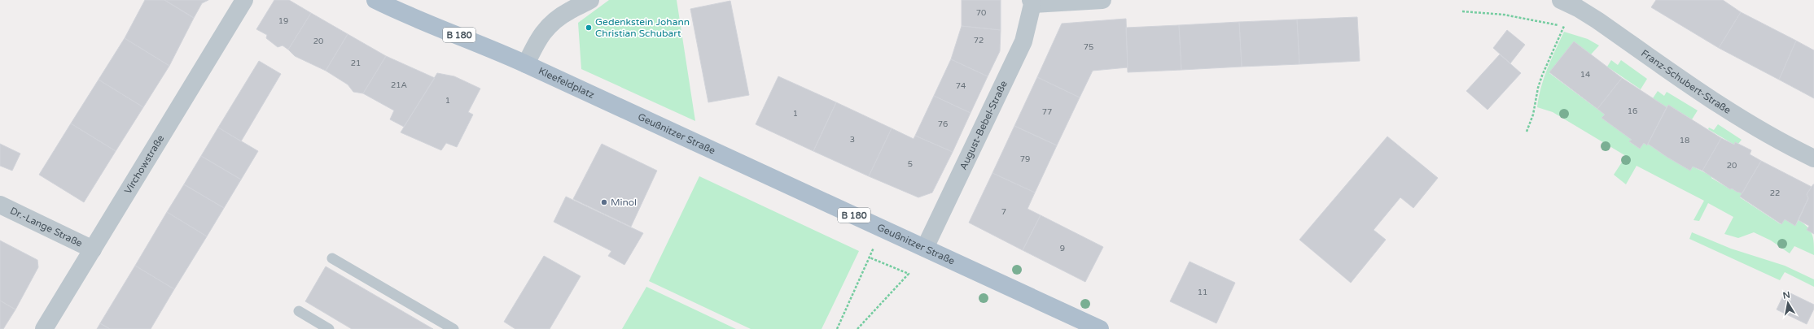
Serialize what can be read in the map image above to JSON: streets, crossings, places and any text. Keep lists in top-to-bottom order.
{
  "streets": {
    "main road": ["B 180", "Kleefeldplatz", "Geußnitzer Straße"],
    "street": [
      "Franz-Schubert-Straße",
      "August-Bebel-Straße",
      "Virchowstraße",
      "Dr.-Lange Straße"
    ]
  },
  "crossings": [
    ["Kleefeldplatz", "Geußnitzer Straße"],
    ["August-Bebel-Straße", "Geußnitzer Straße"],
    ["Virchowstraße", "Dr.-Lange Straße"]
  ],
  "places": ["Gedenkstein Johann Christian Schubart", "Minol"],
  "house_numbers": [
    "70",
    "19",
    "72",
    "20",
    "75",
    "21",
    "14",
    "21A",
    "74",
    "1",
    "16",
    "77",
    "1",
    "76",
    "3",
    "18",
    "79",
    "5",
    "20",
    "22",
    "7",
    "9",
    "11"
  ],
  "north": "top"
}
